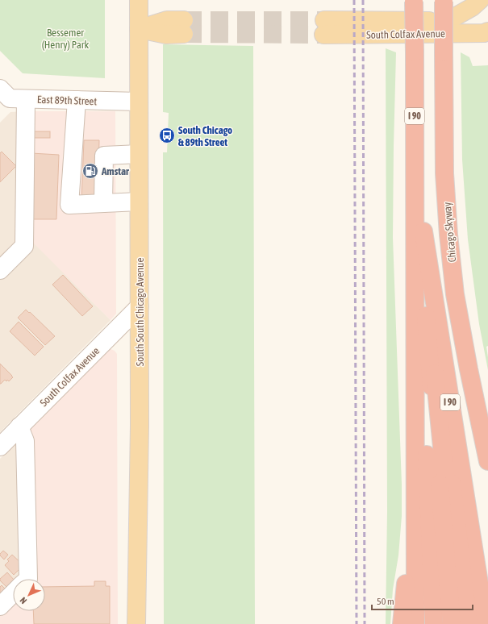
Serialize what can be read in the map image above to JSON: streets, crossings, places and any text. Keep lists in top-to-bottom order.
{
  "streets": {
    "highway": ["I 90", "Chicago Skyway"],
    "main road": ["South Colfax Avenue", "South South Chicago Avenue"],
    "street": ["East 89th Street"]
  },
  "crossings": [
    ["South Colfax Avenue", "South South Chicago Avenue"],
    ["East 89th Street", "South South Chicago Avenue"]
  ],
  "parks": ["Bessemer (Henry) Park"],
  "places": {
    "bus stop": ["South Chicago & 89th Street"],
    "fuel station": ["Amstar"]
  },
  "scale_bar": "50 m",
  "north": "bottom left"
}
